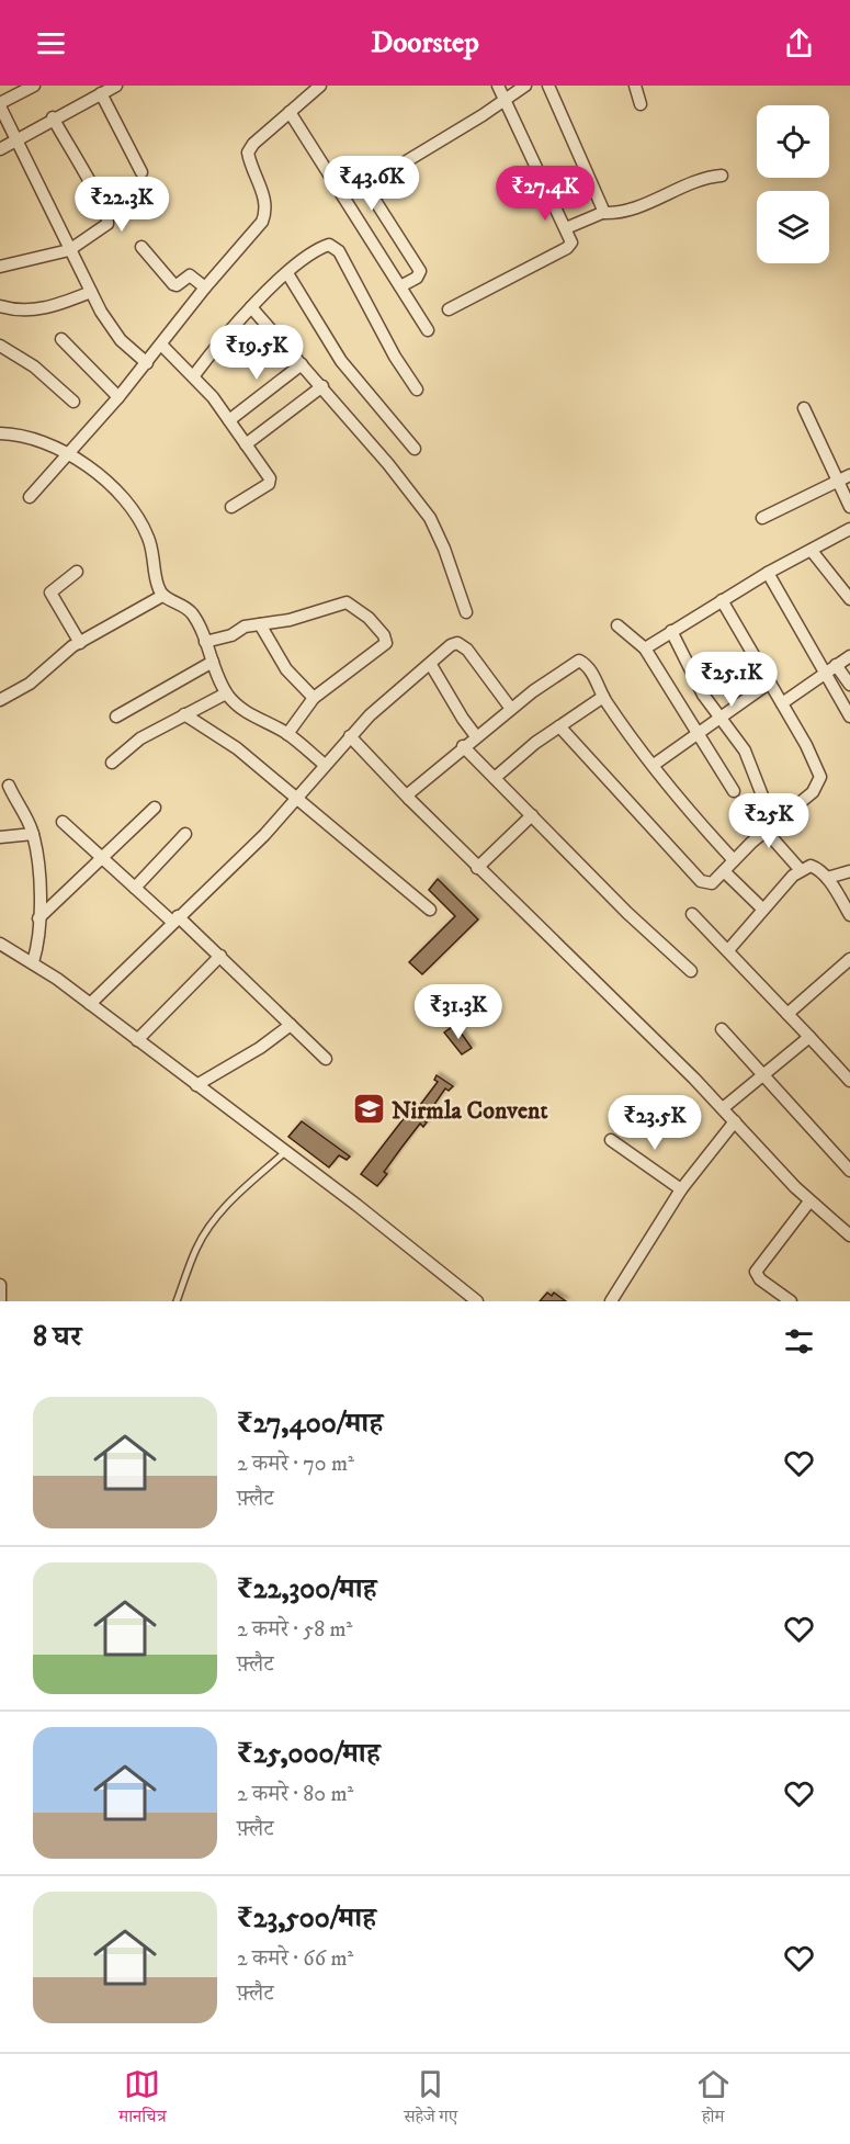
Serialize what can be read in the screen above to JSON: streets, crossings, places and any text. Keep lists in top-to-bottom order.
{
  "places": {
    "school or university": ["Nirmla Convent"]
  },
  "page": {
    "header": "Doorstep",
    "price": [
      "₹43.6K",
      "₹27.4K",
      "₹22.3K",
      "₹19.5K",
      "₹25.1K",
      "₹25K",
      "₹31.3K",
      "₹23.5K"
    ],
    "heading": "8 घर",
    "list": [
      {
        "name": "₹27,400/माह",
        "note": "2 कमरे · 70 m² · फ़्लैट"
      },
      {
        "name": "₹22,300/माह",
        "note": "2 कमरे · 58 m² · फ़्लैट"
      },
      {
        "name": "₹25,000/माह",
        "note": "2 कमरे · 80 m² · फ़्लैट"
      },
      {
        "name": "₹23,500/माह",
        "note": "2 कमरे · 66 m² · फ़्लैट"
      }
    ],
    "tabs": ["मानचित्र", "सहेजे गए", "होम"]
  }
}
